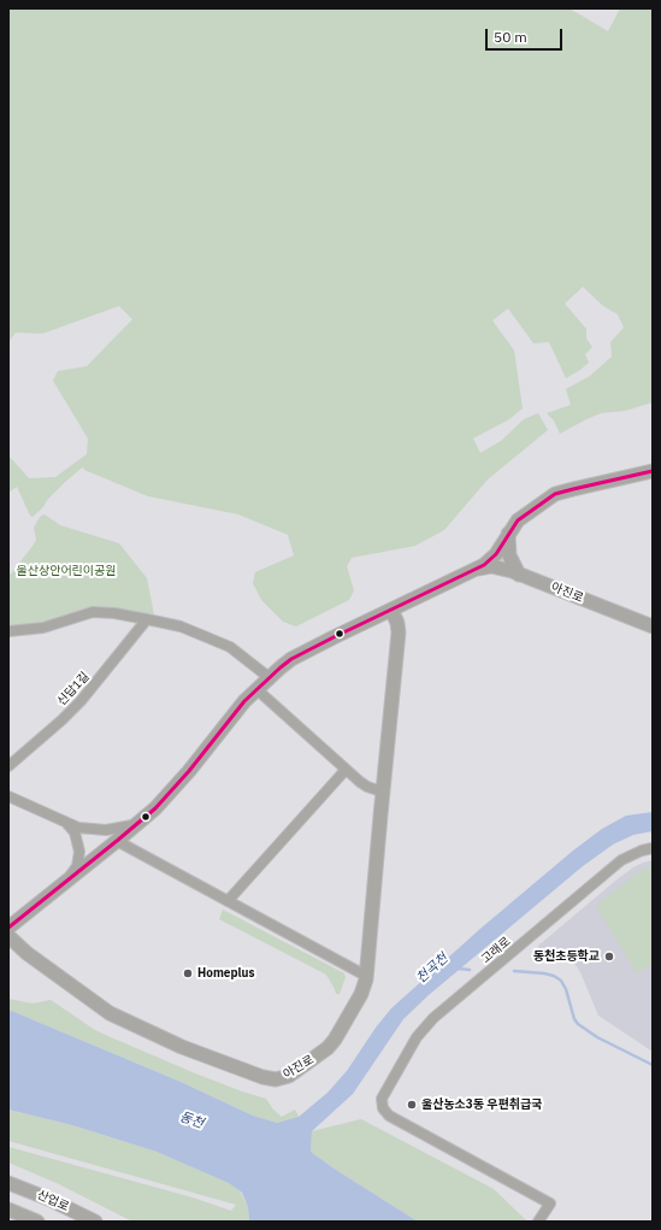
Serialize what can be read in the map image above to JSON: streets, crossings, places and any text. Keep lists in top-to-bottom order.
{
  "streets": {
    "street": [
      "아진로",
      "신답1길",
      "고래로",
      "산업로"
    ]
  },
  "water": ["천곡천", "동천"],
  "parks": ["울산상안어린이공원"],
  "places": ["동천초등학교", "Homeplus", "울산농소3동 우편취급국"],
  "scale_bar": "50 m"
}
